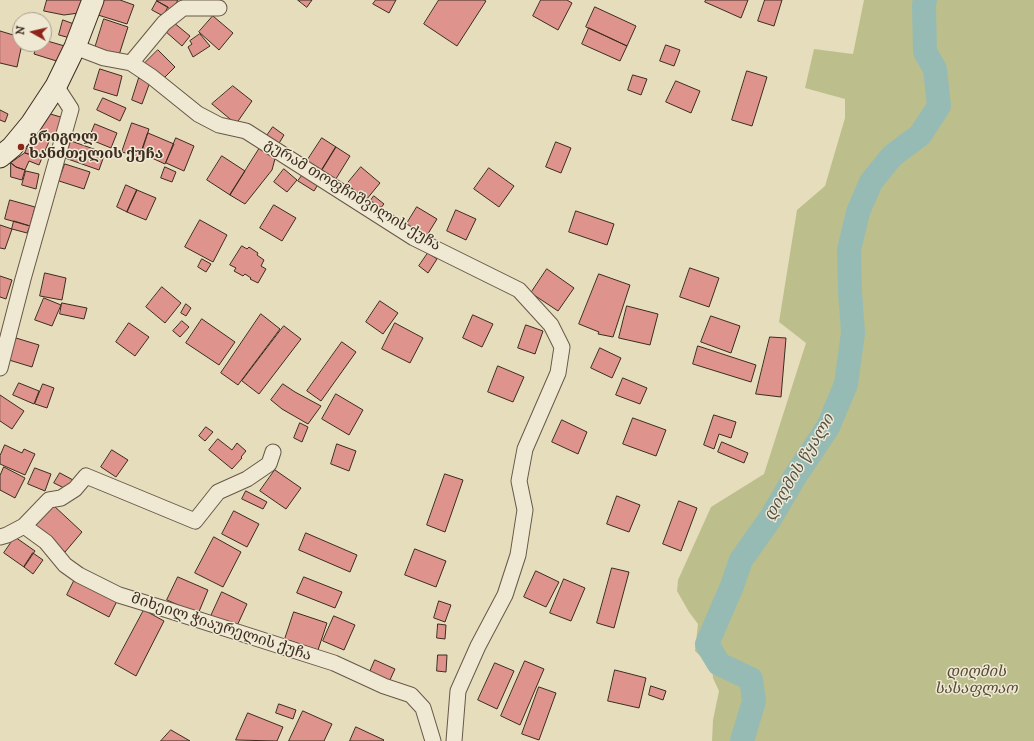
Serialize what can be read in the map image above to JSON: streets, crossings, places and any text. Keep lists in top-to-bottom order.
{
  "streets": {
    "street": ["გურამ თოფჩიშვილის ქუჩა", "მიხეილ ჭიაურელის ქუჩა"]
  },
  "water": ["დიღმის წყალი"],
  "parks": ["დიღმის სასაფლაო"],
  "places": ["გრიგოლ ხანძთელის ქუჩა"],
  "north": "left"
}
